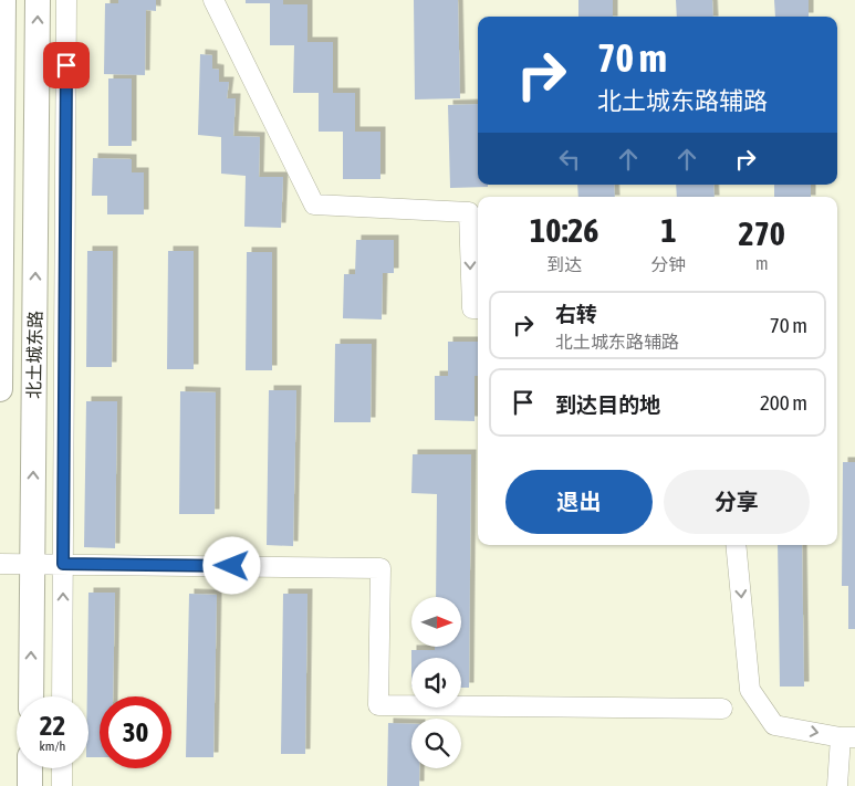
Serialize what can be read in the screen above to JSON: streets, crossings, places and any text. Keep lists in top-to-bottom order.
{
  "streets": {
    "main road": ["北土城东路"]
  },
  "north": "right",
  "page": {
    "turn": ["70 m", "北土城东路辅路"],
    "eta": [
      "10:26",
      "到达",
      "1",
      "分钟",
      "270",
      "m"
    ],
    "list": [
      {
        "name": "右转",
        "note": "北土城东路辅路",
        "value": "70 m"
      },
      {
        "name": "到达目的地",
        "value": "200 m"
      }
    ],
    "buttons": ["退出", "分享"],
    "speed": "22 km/h",
    "limit": "30"
  }
}
